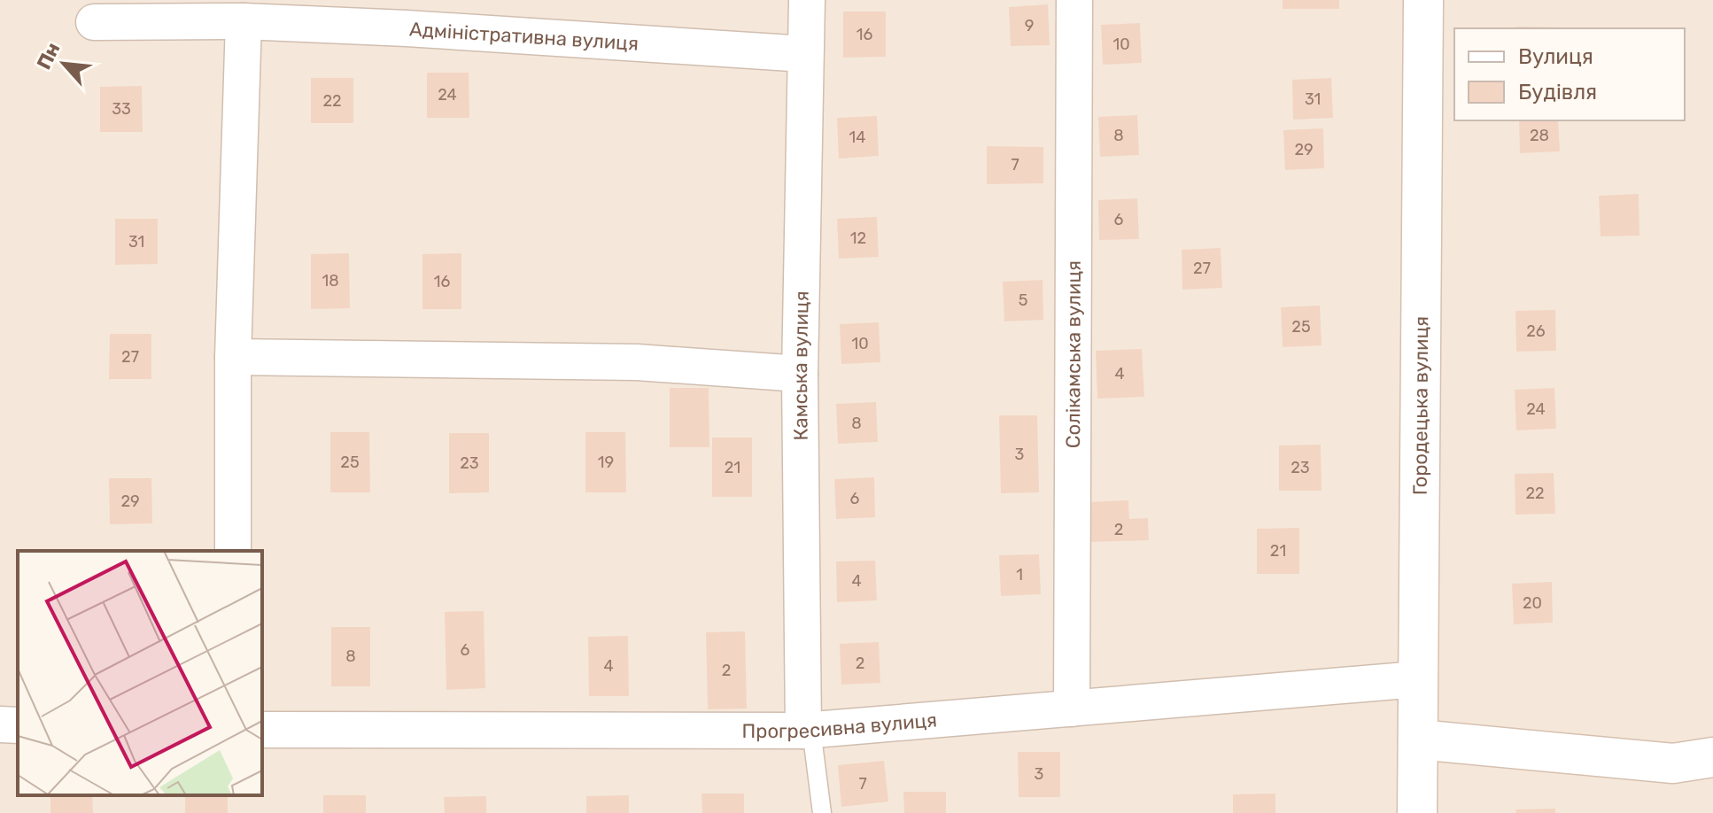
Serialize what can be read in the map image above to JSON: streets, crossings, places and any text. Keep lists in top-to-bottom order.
{
  "streets": {
    "main road": ["Городецька вулиця"],
    "street": [
      "Адміністративна вулиця",
      "Солікамська вулиця",
      "Камська вулиця",
      "Прогресивна вулиця"
    ]
  },
  "crossings": [
    ["Адміністративна вулиця", "Камська вулиця"],
    ["Солікамська вулиця", "Прогресивна вулиця"],
    ["Камська вулиця", "Прогресивна вулиця"],
    ["Городецька вулиця", "Прогресивна вулиця"]
  ],
  "house_numbers": [
    "9",
    "16",
    "10",
    "24",
    "31",
    "22",
    "33",
    "8",
    "28",
    "14",
    "29",
    "7",
    "6",
    "12",
    "31",
    "27",
    "18",
    "16",
    "5",
    "25",
    "26",
    "10",
    "27",
    "4",
    "24",
    "8",
    "3",
    "25",
    "19",
    "23",
    "21",
    "23",
    "22",
    "6",
    "29",
    "2",
    "21",
    "1",
    "4",
    "20",
    "6",
    "8",
    "2",
    "4",
    "2",
    "3",
    "7"
  ],
  "legend": ["Вулиця", "Будівля"],
  "north": "top left"
}
